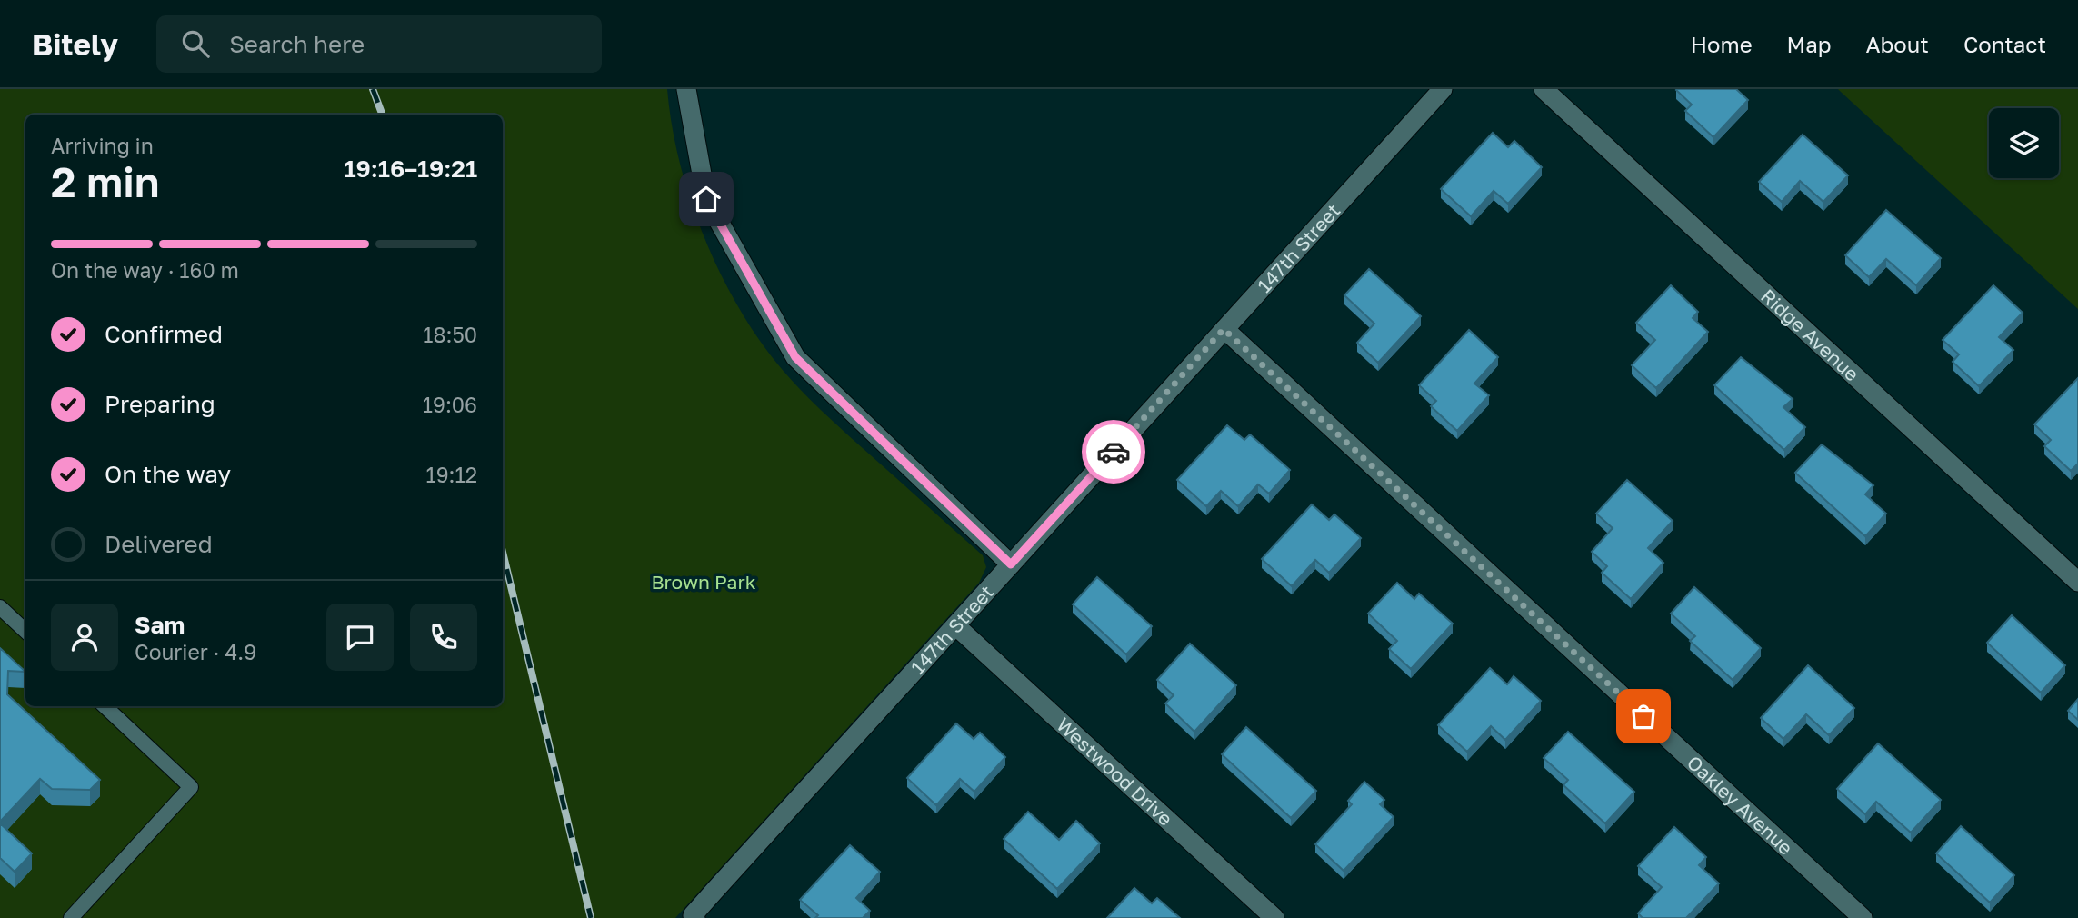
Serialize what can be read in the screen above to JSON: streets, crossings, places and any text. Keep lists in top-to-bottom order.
{
  "streets": {
    "street": [
      "147th Street",
      "Ridge Avenue",
      "Westwood Drive",
      "Oakley Avenue"
    ]
  },
  "crossings": [
    ["147th Street", "Westwood Drive"],
    ["147th Street", "Oakley Avenue"]
  ],
  "parks": ["Brown Park"],
  "page": {
    "header": "Bitely",
    "search": "Search here",
    "nav": [
      "Home",
      "Map",
      "About",
      "Contact"
    ],
    "heading": ["2 min", "Arriving in", "19:16–19:21"],
    "panel": ["Sam", "Courier · 4.9"],
    "bar": "On the way · 160 m",
    "list": [
      ["Confirmed", "18:50"],
      ["Preparing", "19:06"],
      ["On the way", "19:12"],
      "Delivered"
    ]
  }
}
